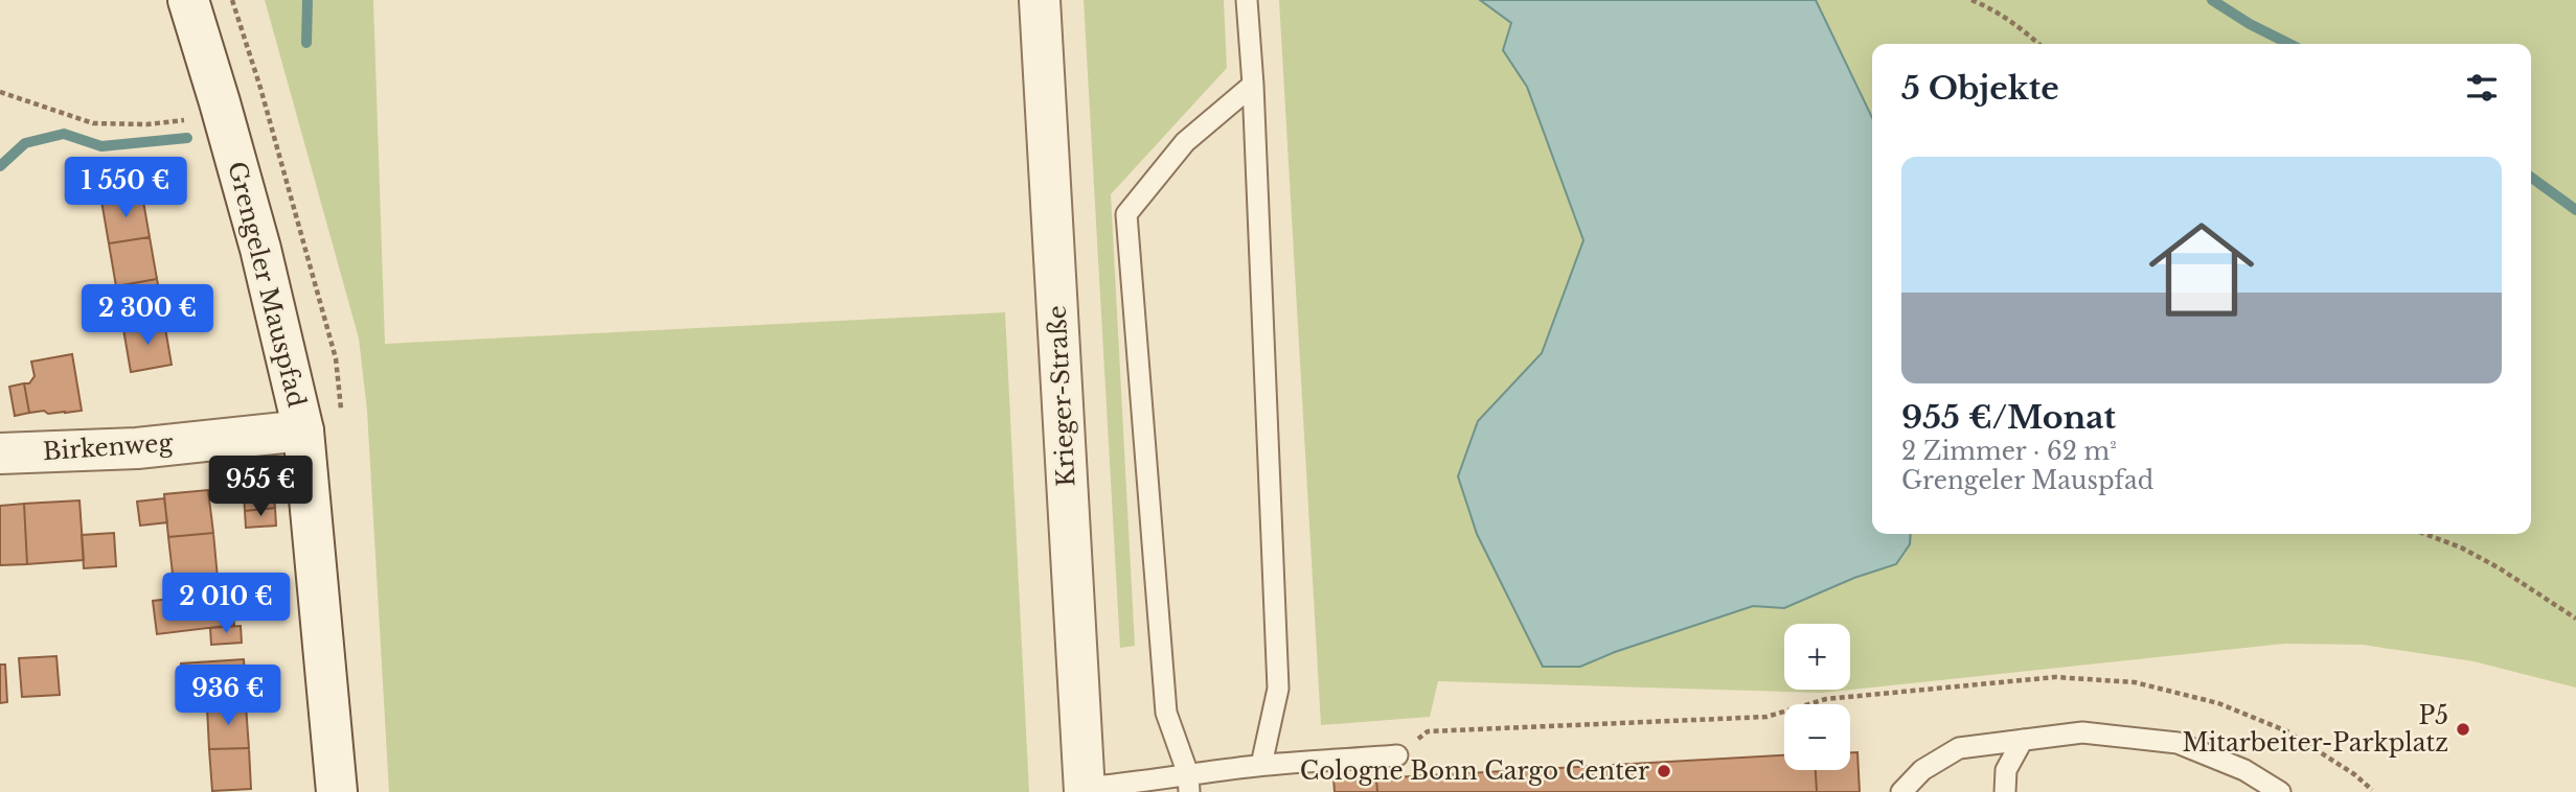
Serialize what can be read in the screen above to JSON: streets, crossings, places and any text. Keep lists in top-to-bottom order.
{
  "streets": {
    "street": ["Grengeler Mauspfad", "Krieger-Straße", "Birkenweg"]
  },
  "crossings": [
    ["Grengeler Mauspfad", "Birkenweg"]
  ],
  "places": ["P5 Mitarbeiter-Parkplatz", "Cologne Bonn Cargo Center"],
  "page": {
    "heading": "5 Objekte",
    "list": [
      {
        "name": "955 €/Monat",
        "note": "2 Zimmer · 62 m² · Grengeler Mauspfad"
      }
    ],
    "price": [
      "1 550 €",
      "2 300 €",
      "955 €",
      "2 010 €",
      "936 €"
    ],
    "map_buttons": ["+", "−"]
  }
}
